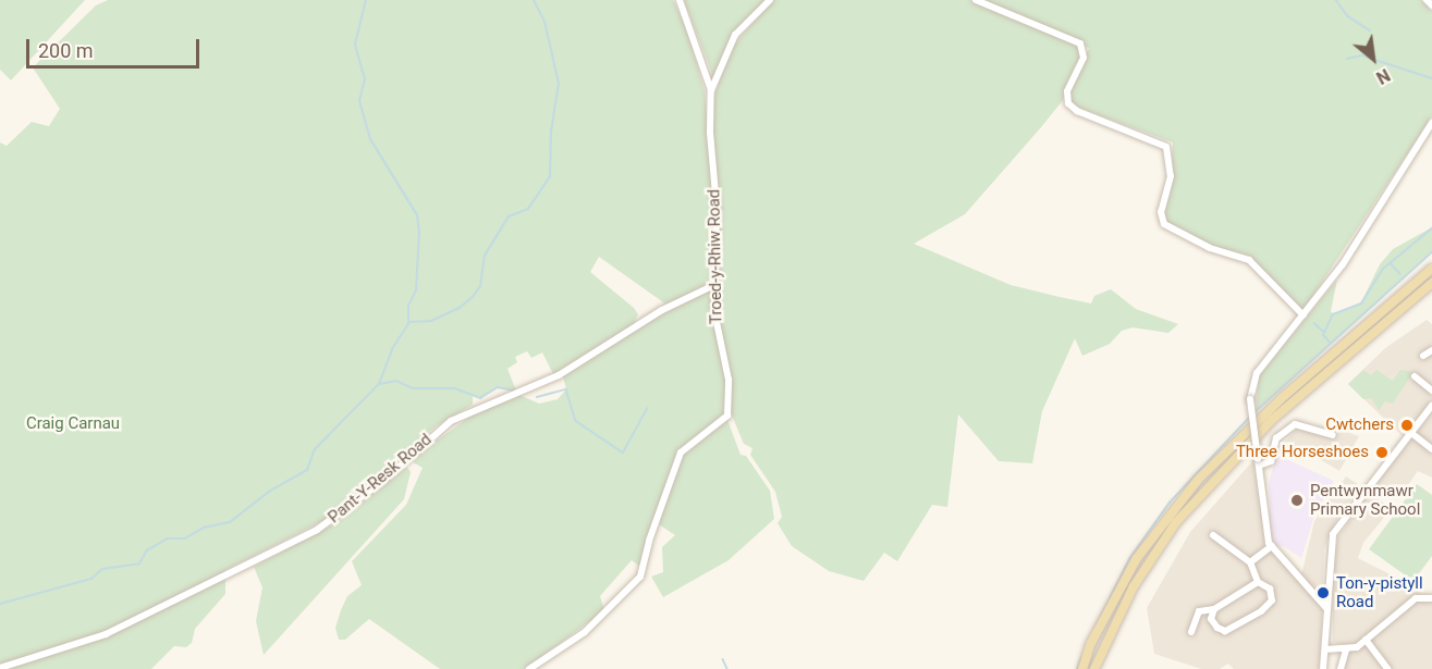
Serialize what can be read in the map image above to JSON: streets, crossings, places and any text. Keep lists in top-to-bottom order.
{
  "streets": {
    "street": ["Troed-y-Rhiw Road", "Pant-Y-Resk Road"]
  },
  "crossings": [
    ["Troed-y-Rhiw Road", "Pant-Y-Resk Road"]
  ],
  "parks": ["Craig Carnau"],
  "places": [
    "Cwtchers",
    "Three Horseshoes",
    "Pentwynmawr Primary School",
    "Ton-y-pistyll Road"
  ],
  "scale_bar": "200 m",
  "north": "bottom right"
}
